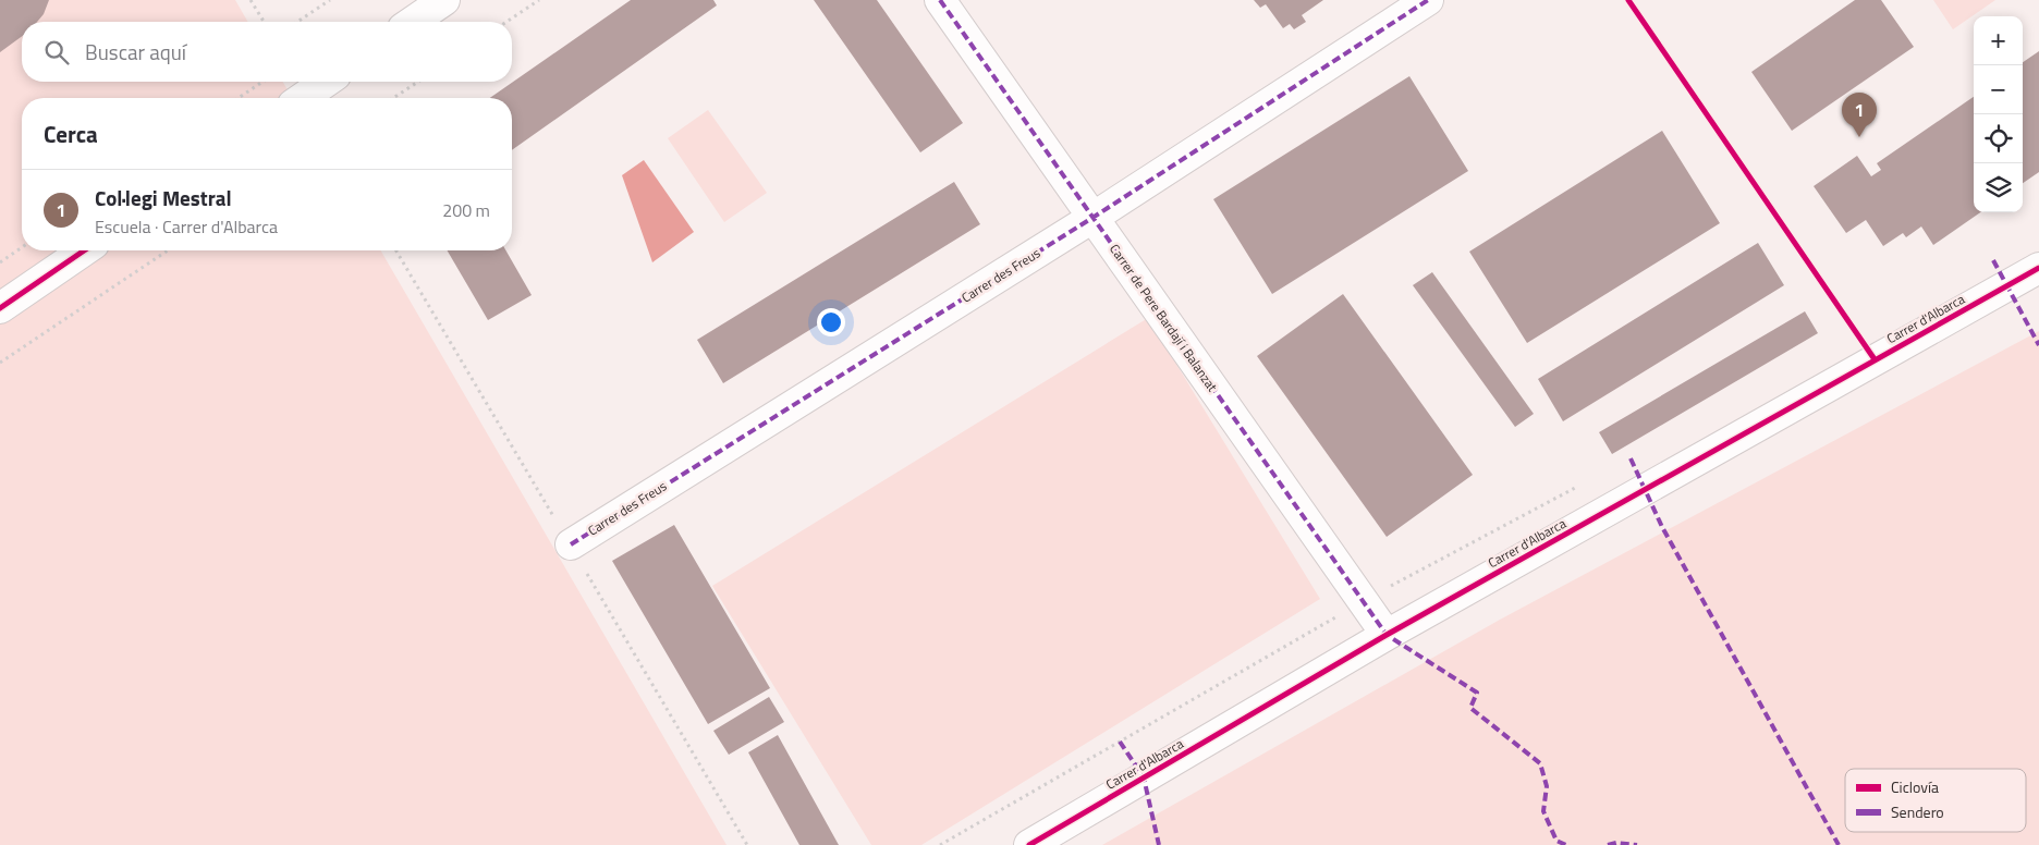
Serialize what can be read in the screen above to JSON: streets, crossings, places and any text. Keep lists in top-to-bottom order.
{
  "streets": {
    "street": ["Carrer des Freus", "Carrer de Pere Bardají i Balanzat", "Carrer d'Albarca"]
  },
  "crossings": [
    ["Carrer des Freus", "Carrer de Pere Bardají i Balanzat"],
    ["Carrer de Pere Bardají i Balanzat", "Carrer d'Albarca"]
  ],
  "legend": ["Ciclovía", "Sendero"],
  "page": {
    "map_buttons": ["+", "−"],
    "search": "Buscar aquí",
    "pins": "1",
    "heading": "Cerca",
    "list": [
      {
        "mark": "1",
        "name": "Col·legi Mestral",
        "note": "Escuela · Carrer d'Albarca",
        "value": "200 m"
      }
    ]
  }
}
